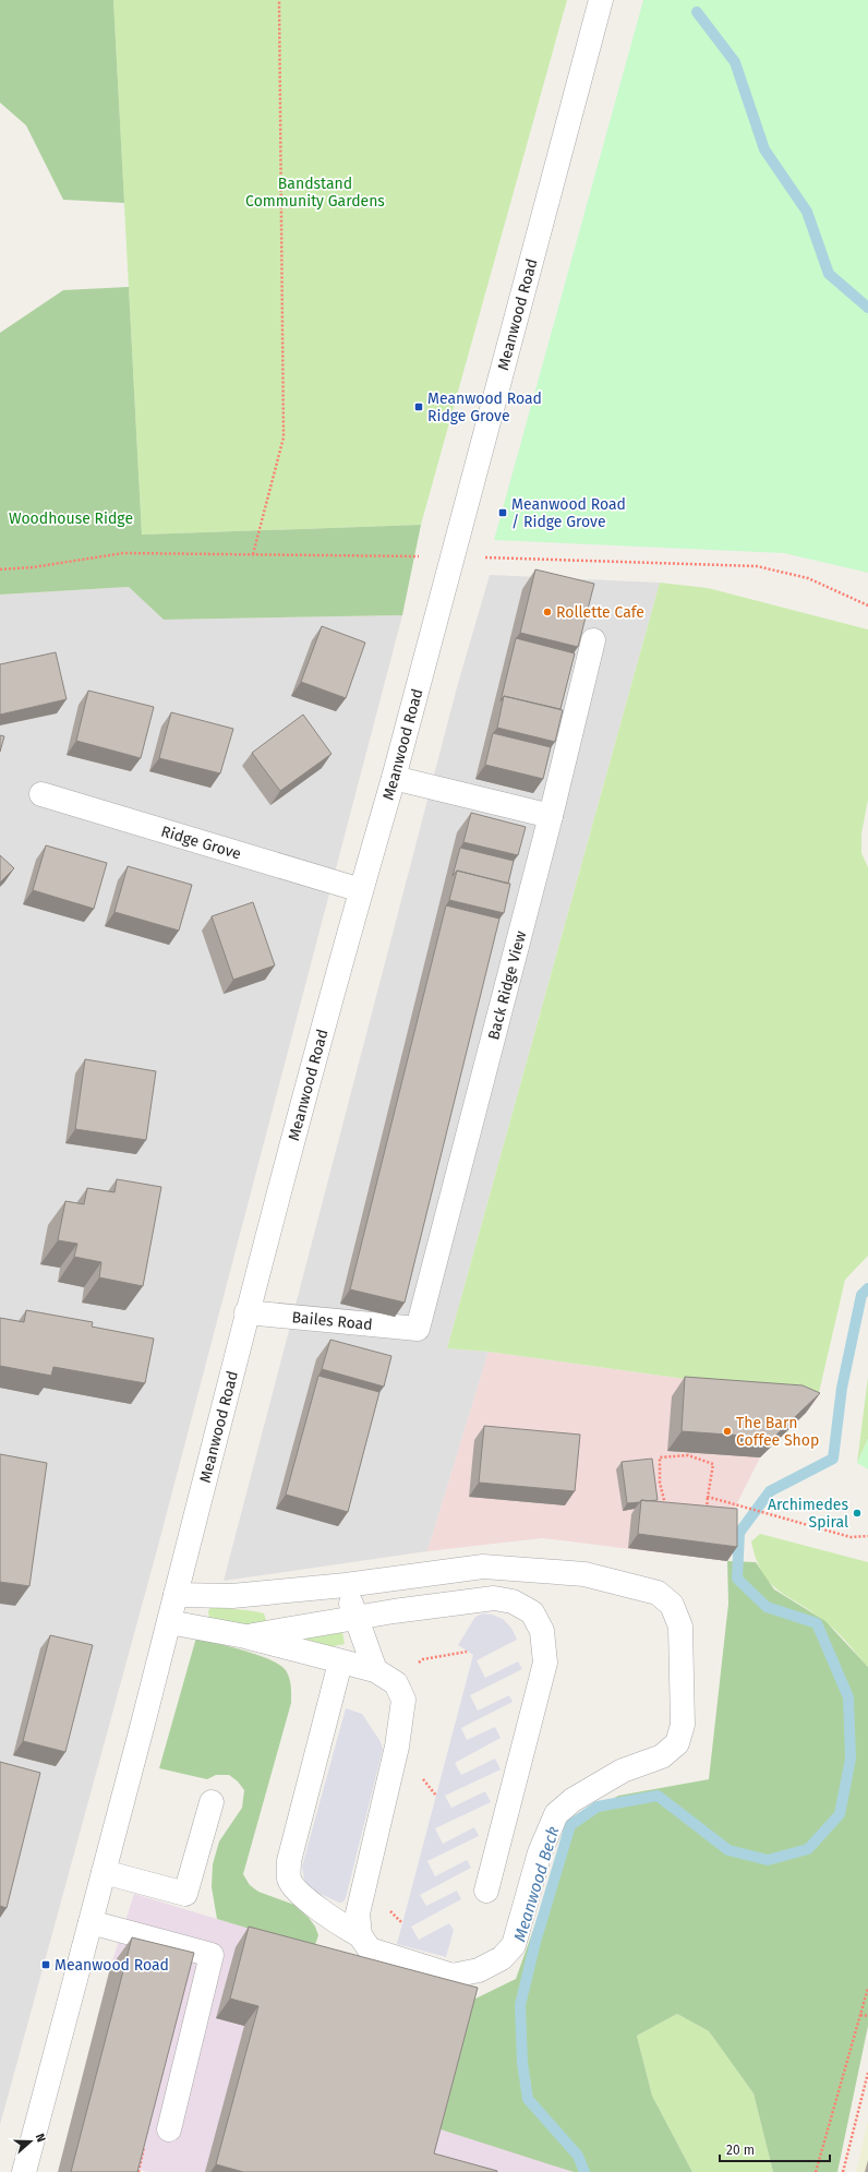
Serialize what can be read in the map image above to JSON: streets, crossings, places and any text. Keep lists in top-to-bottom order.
{
  "streets": {
    "street": [
      "Meanwood Road",
      "Ridge Grove",
      "Back Ridge View",
      "Bailes Road"
    ]
  },
  "crossings": [
    ["Meanwood Road", "Ridge Grove"],
    ["Meanwood Road", "Bailes Road"],
    ["Back Ridge View", "Bailes Road"]
  ],
  "water": ["Meanwood Beck"],
  "parks": ["Bandstand Community Gardens", "Woodhouse Ridge"],
  "places": {
    "transit": ["Meanwood Road Ridge Grove", "Meanwood Road / Ridge Grove", "Meanwood Road"],
    "other": ["Rollette Cafe", "The Barn Coffee Shop", "Archimedes Spiral"]
  },
  "scale_bar": "20 m",
  "north": "right"
}
